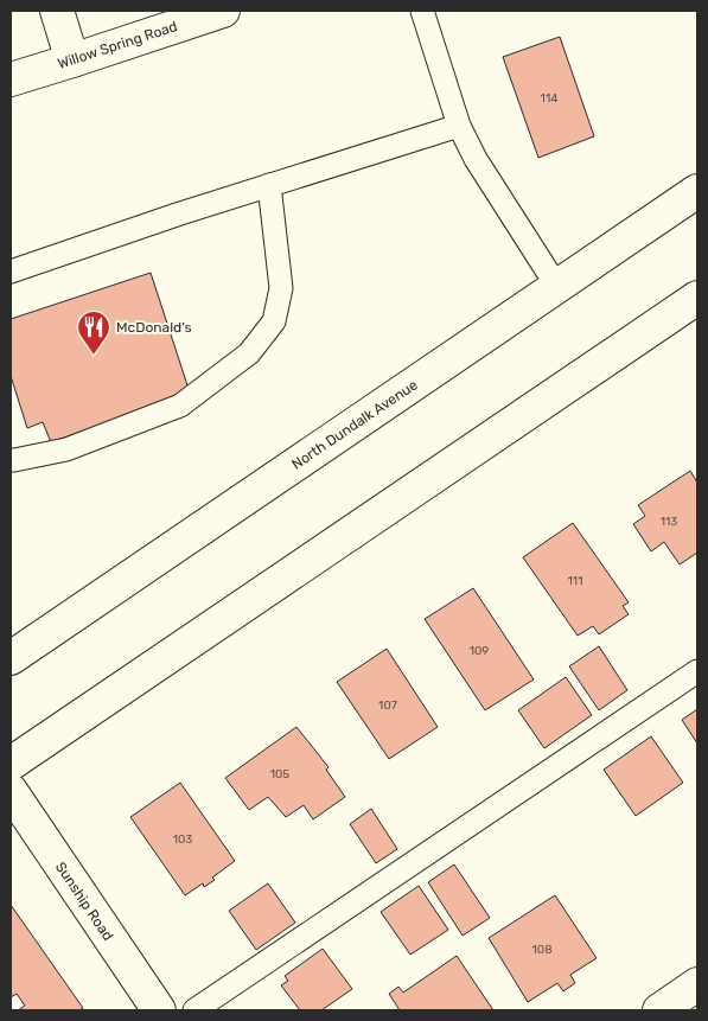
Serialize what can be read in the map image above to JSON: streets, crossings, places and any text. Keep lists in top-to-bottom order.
{
  "streets": {
    "main road": ["Willow Spring Road", "North Dundalk Avenue", "Sunship Road"]
  },
  "places": {
    "restaurant": ["McDonald's"]
  },
  "house_numbers": [
    "114",
    "113",
    "111",
    "109",
    "107",
    "105",
    "103",
    "108"
  ]
}
